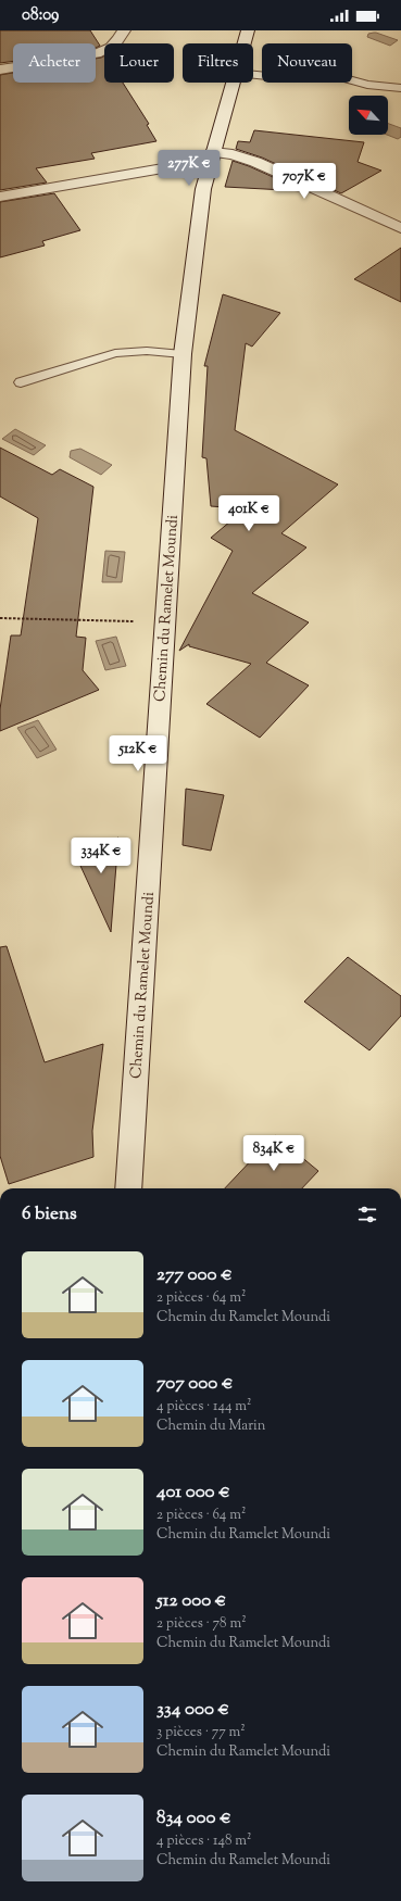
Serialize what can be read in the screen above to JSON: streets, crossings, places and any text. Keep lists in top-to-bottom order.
{
  "streets": {
    "main road": ["Chemin du Ramelet Moundi"]
  },
  "north": "top left",
  "page": {
    "status": "08:09",
    "chip": [
      "Acheter",
      "Louer",
      "Filtres",
      "Nouveau"
    ],
    "price": [
      "277K €",
      "707K €",
      "401K €",
      "512K €",
      "334K €",
      "834K €"
    ],
    "heading": "6 biens",
    "list": [
      {
        "name": "277 000 €",
        "note": "2 pièces · 64 m² · Chemin du Ramelet Moundi"
      },
      {
        "name": "707 000 €",
        "note": "4 pièces · 144 m² · Chemin du Marin"
      },
      {
        "name": "401 000 €",
        "note": "2 pièces · 64 m² · Chemin du Ramelet Moundi"
      },
      {
        "name": "512 000 €",
        "note": "2 pièces · 78 m² · Chemin du Ramelet Moundi"
      },
      {
        "name": "334 000 €",
        "note": "3 pièces · 77 m² · Chemin du Ramelet Moundi"
      },
      {
        "name": "834 000 €",
        "note": "4 pièces · 148 m² · Chemin du Ramelet Moundi"
      }
    ]
  }
}
